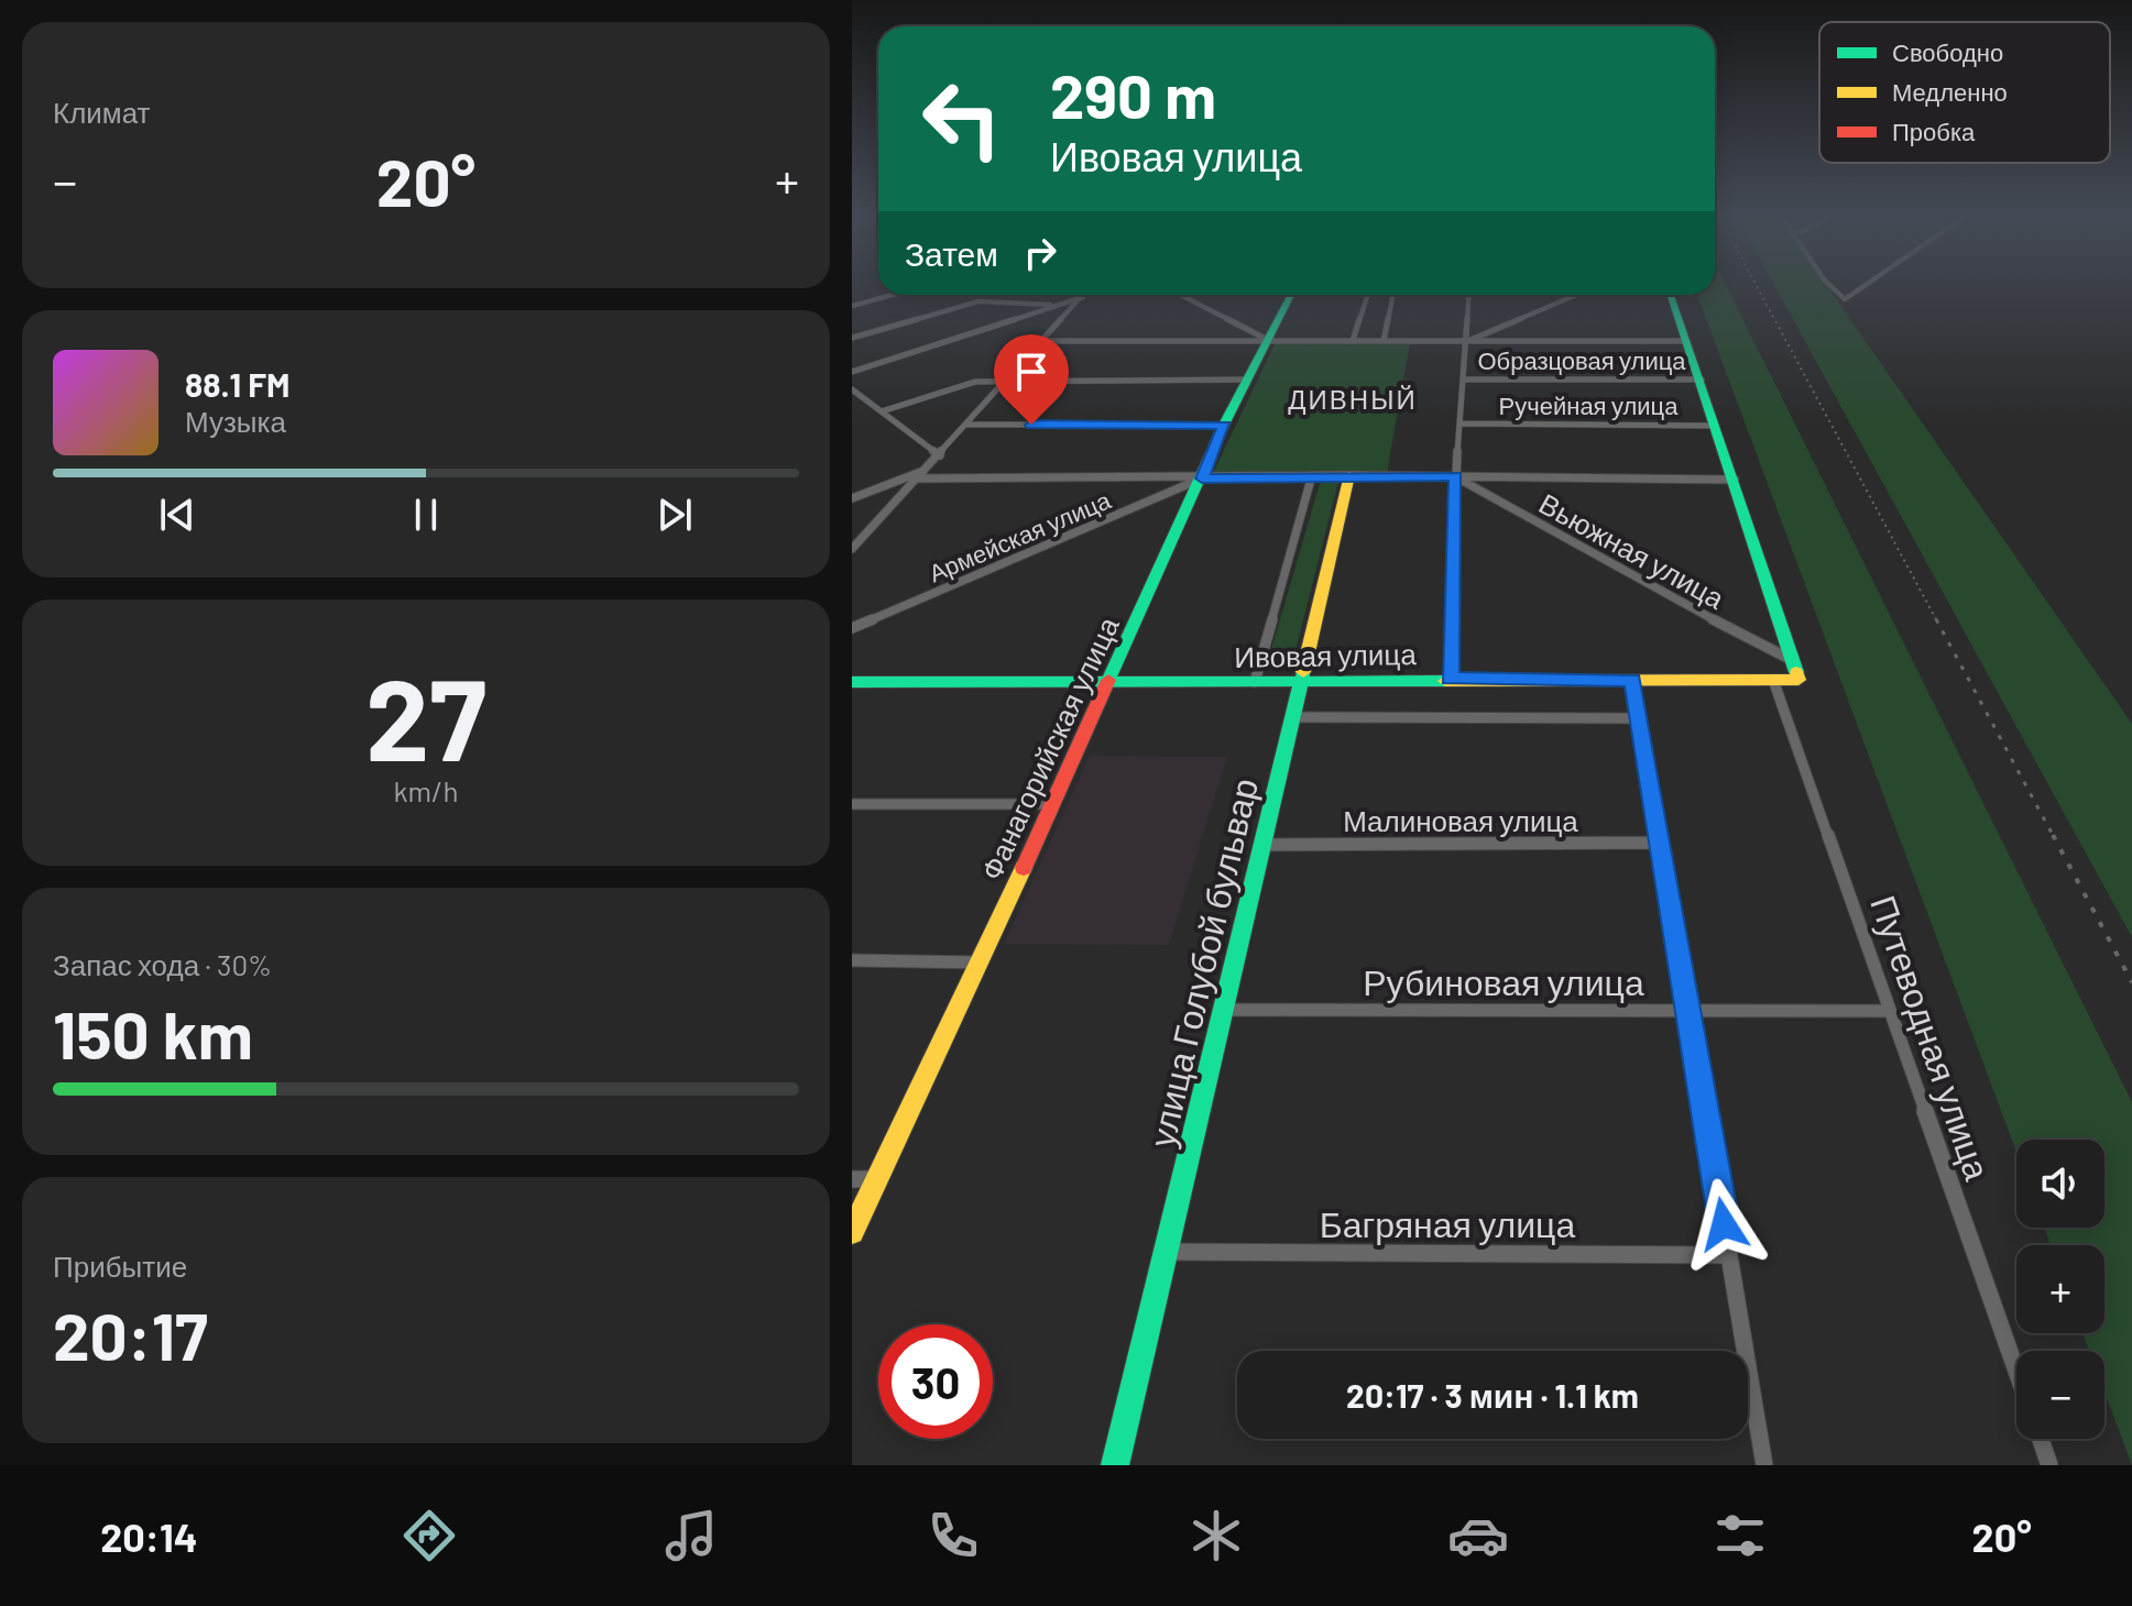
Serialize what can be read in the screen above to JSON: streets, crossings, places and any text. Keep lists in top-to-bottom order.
{
  "streets": {
    "street": [
      "Образцовая улица",
      "Ручейная улица",
      "Армейская улица",
      "Вьюжная улица",
      "Ивовая улица",
      "Фанагорийская улица",
      "Малиновая улица",
      "улица Голубой бульвар",
      "Рубиновая улица",
      "Путеводная улица",
      "Багряная улица"
    ]
  },
  "crossings": [
    ["Армейская улица", "Фанагорийская улица"],
    ["Вьюжная улица", "Ивовая улица"],
    ["Ивовая улица", "Фанагорийская улица"],
    ["Ивовая улица", "улица Голубой бульвар"],
    ["Ивовая улица", "Путеводная улица"],
    ["Малиновая улица", "улица Голубой бульвар"],
    ["улица Голубой бульвар", "Рубиновая улица"],
    ["улица Голубой бульвар", "Багряная улица"],
    ["Рубиновая улица", "Путеводная улица"]
  ],
  "districts": ["ДИВНЫЙ"],
  "legend": ["Свободно", "Медленно", "Пробка"],
  "page": {
    "tile": [
      "Климат",
      ["27", "km/h"],
      ["Запас хода · 30%", "150 km"],
      ["Прибытие", "20:17"]
    ],
    "turn": ["290 m", "Ивовая улица"],
    "heat": ["−", "20°", "+"],
    "then": "Затем",
    "song": ["88.1 FM", "Музыка"],
    "map_buttons": ["+", "−"],
    "limit": "30",
    "trip": "20:17 · 3 мин · 1.1 km",
    "tabs": ["20:14", "20°"]
  }
}
